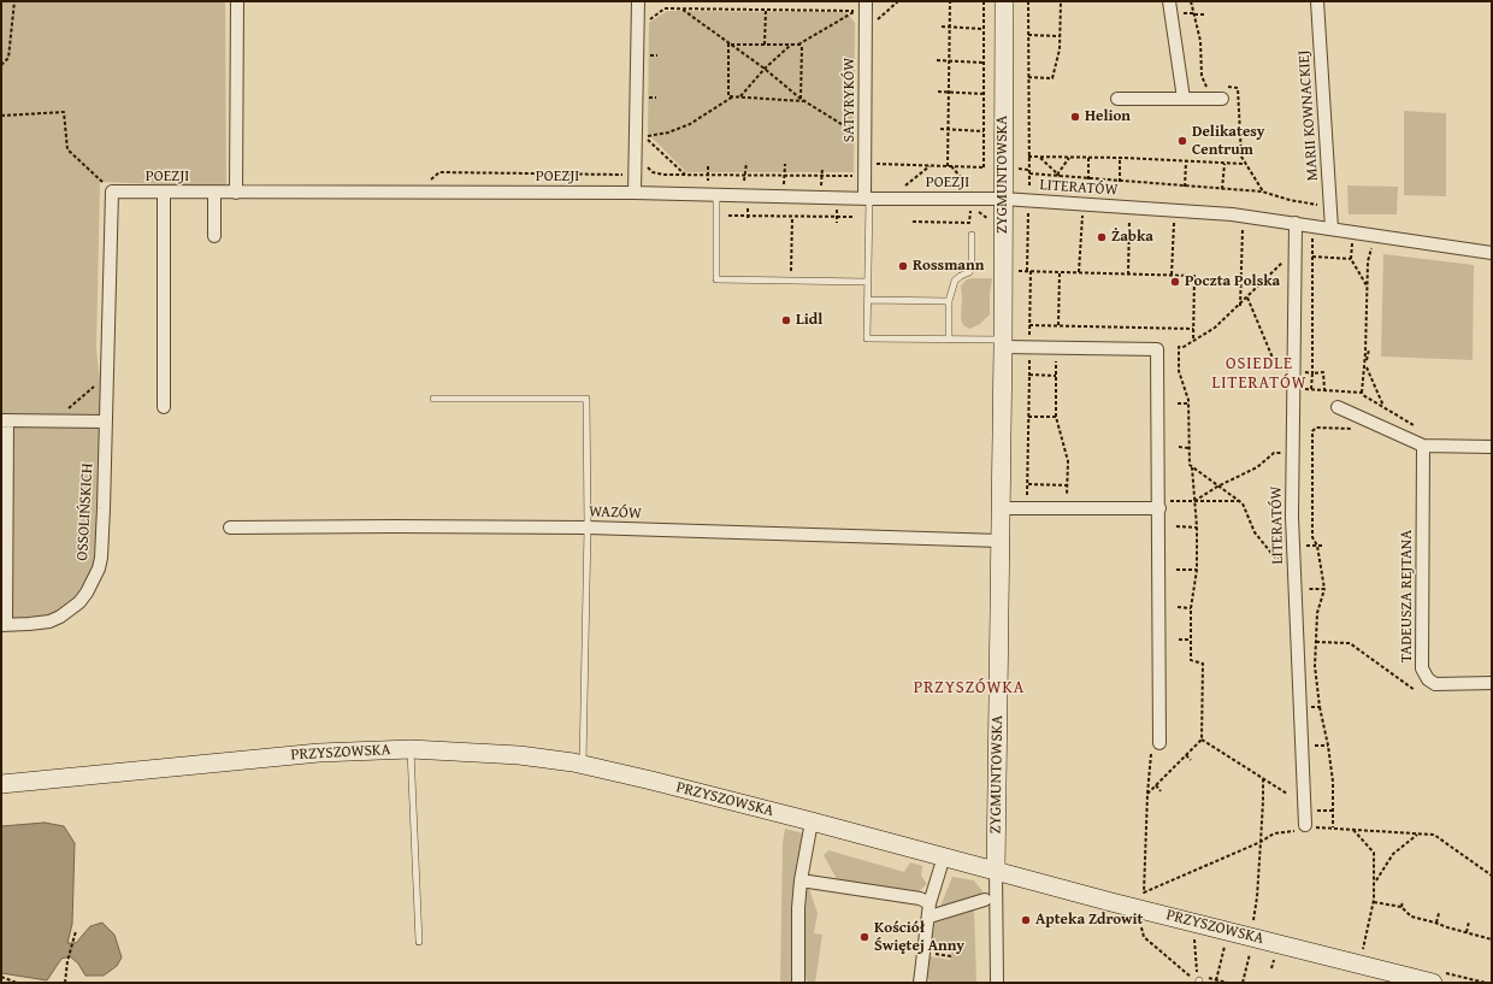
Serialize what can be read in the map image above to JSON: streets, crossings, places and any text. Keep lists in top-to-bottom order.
{
  "streets": {
    "street": [
      "SATYRYKÓW",
      "MARII KOWNACKIEJ",
      "ZYGMUNTOWSKA",
      "POEZJI",
      "LITERATÓW",
      "OSSOLIŃSKICH",
      "WAZÓW",
      "TADEUSZA REJTANA",
      "PRZYSZOWSKA"
    ]
  },
  "crossings": [
    ["SATYRYKÓW", "POEZJI"],
    ["MARII KOWNACKIEJ", "LITERATÓW"],
    ["ZYGMUNTOWSKA", "POEZJI"],
    ["ZYGMUNTOWSKA", "LITERATÓW"],
    ["ZYGMUNTOWSKA", "WAZÓW"],
    ["ZYGMUNTOWSKA", "PRZYSZOWSKA"],
    ["POEZJI", "LITERATÓW"],
    ["POEZJI", "OSSOLIŃSKICH"]
  ],
  "districts": ["OSIEDLE LITERATÓW", "PRZYSZÓWKA"],
  "places": [
    "Helion",
    "Delikatesy Centrum",
    "Żabka",
    "Rossmann",
    "Poczta Polska",
    "Lidl",
    "Apteka Zdrowit",
    "Kościół Świętej Anny"
  ]
}
